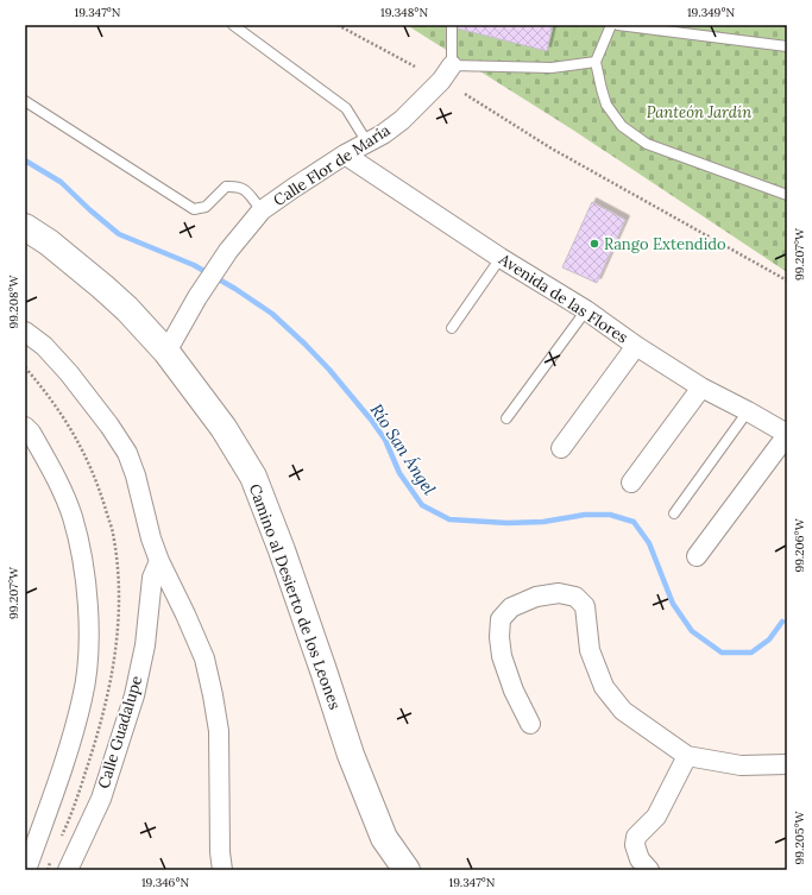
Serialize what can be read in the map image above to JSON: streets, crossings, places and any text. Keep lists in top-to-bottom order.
{
  "streets": {
    "main road": ["Camino al Desierto de los Leones"],
    "street": ["Calle Flor de María", "Avenida de las Flores", "Calle Guadalupe"]
  },
  "crossings": [
    ["Calle Flor de María", "Avenida de las Flores"],
    ["Calle Flor de María", "Camino al Desierto de los Leones"]
  ],
  "water": ["Río San Ángel"],
  "parks": ["Panteón Jardín"],
  "places": ["Rango Extendido"],
  "coordinates": [
    "19.347°N",
    "19.348°N",
    "19.349°N",
    "99.207°W",
    "99.208°W",
    "99.206°W",
    "99.205°W",
    "19.346°N"
  ]
}
